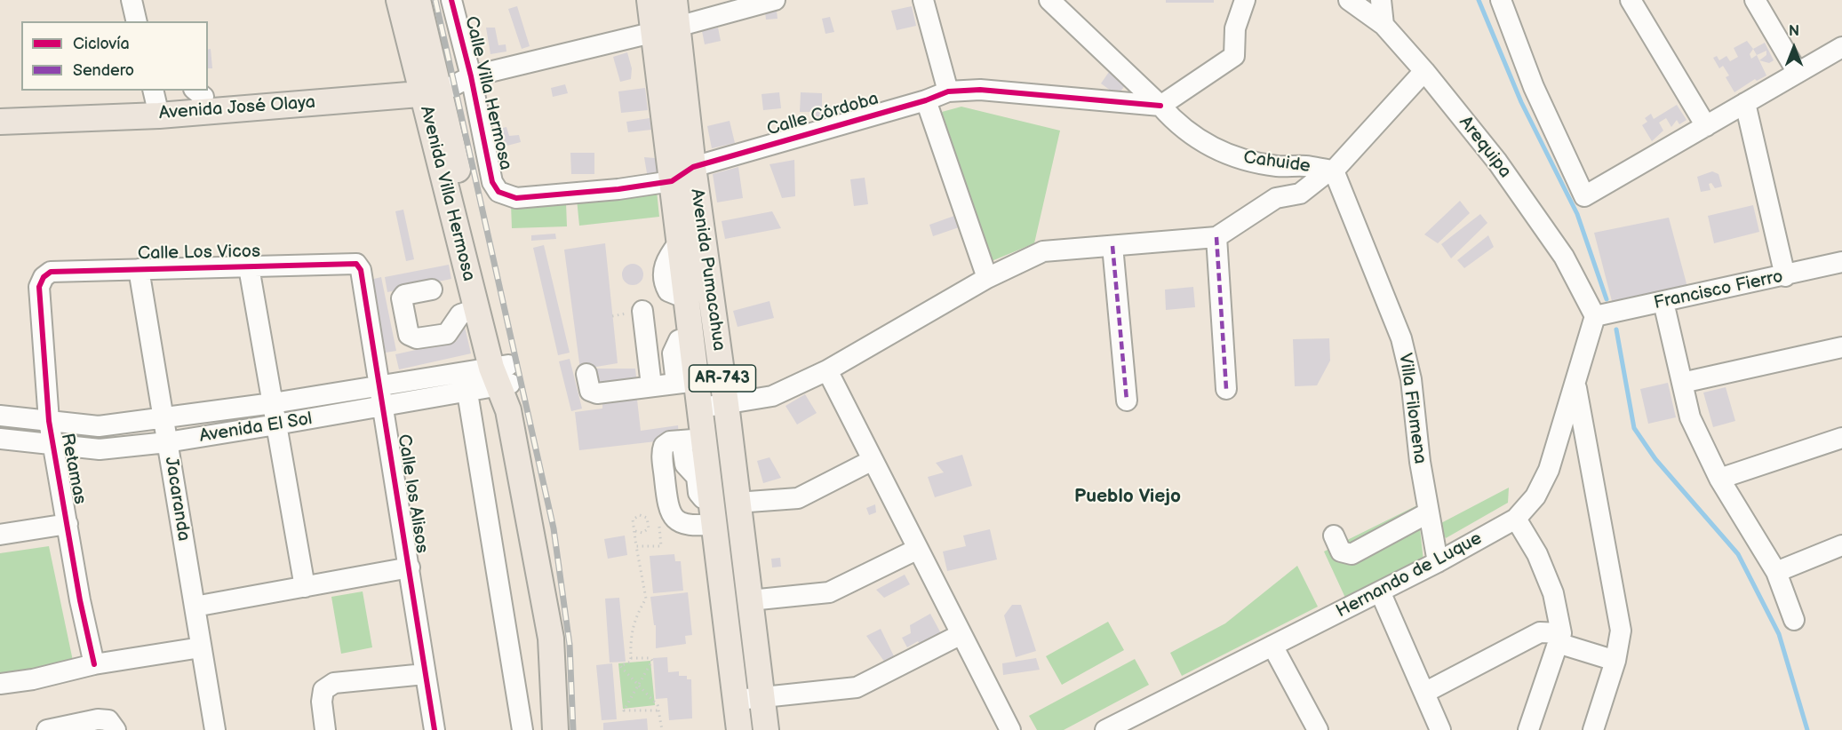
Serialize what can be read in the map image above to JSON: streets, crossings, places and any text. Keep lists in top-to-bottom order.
{
  "streets": {
    "main road": [
      "Avenida José Olaya",
      "Avenida Villa Hermosa",
      "Avenida Pumacahua",
      "AR-743"
    ],
    "street": [
      "Calle Villa Hermosa",
      "Calle Córdoba",
      "Arequipa",
      "Cahuide",
      "Calle Los Vicos",
      "Francisco Fierro",
      "Villa Filomena",
      "Avenida El Sol",
      "Retamas",
      "Calle los Alisos",
      "Jacaranda",
      "Hernando de Luque"
    ]
  },
  "crossings": [
    ["Calle Villa Hermosa", "Avenida José Olaya"],
    ["Calle Villa Hermosa", "Calle Córdoba"],
    ["Avenida José Olaya", "Avenida Villa Hermosa"],
    ["Avenida José Olaya", "Avenida Pumacahua"],
    ["Calle Córdoba", "Cahuide"],
    ["Calle Córdoba", "Avenida Pumacahua"],
    ["Arequipa", "Cahuide"],
    ["Arequipa", "Francisco Fierro"],
    ["Arequipa", "Hernando de Luque"],
    ["Cahuide", "Villa Filomena"],
    ["Avenida Villa Hermosa", "Avenida El Sol"],
    ["Calle Los Vicos", "Retamas"],
    ["Calle Los Vicos", "Calle los Alisos"],
    ["Calle Los Vicos", "Jacaranda"],
    ["Francisco Fierro", "Hernando de Luque"],
    ["Villa Filomena", "Hernando de Luque"],
    ["Avenida El Sol", "Retamas"],
    ["Avenida El Sol", "Calle los Alisos"],
    ["Avenida El Sol", "Jacaranda"]
  ],
  "districts": ["Pueblo Viejo"],
  "legend": ["Ciclovía", "Sendero"],
  "north": "top"
}
